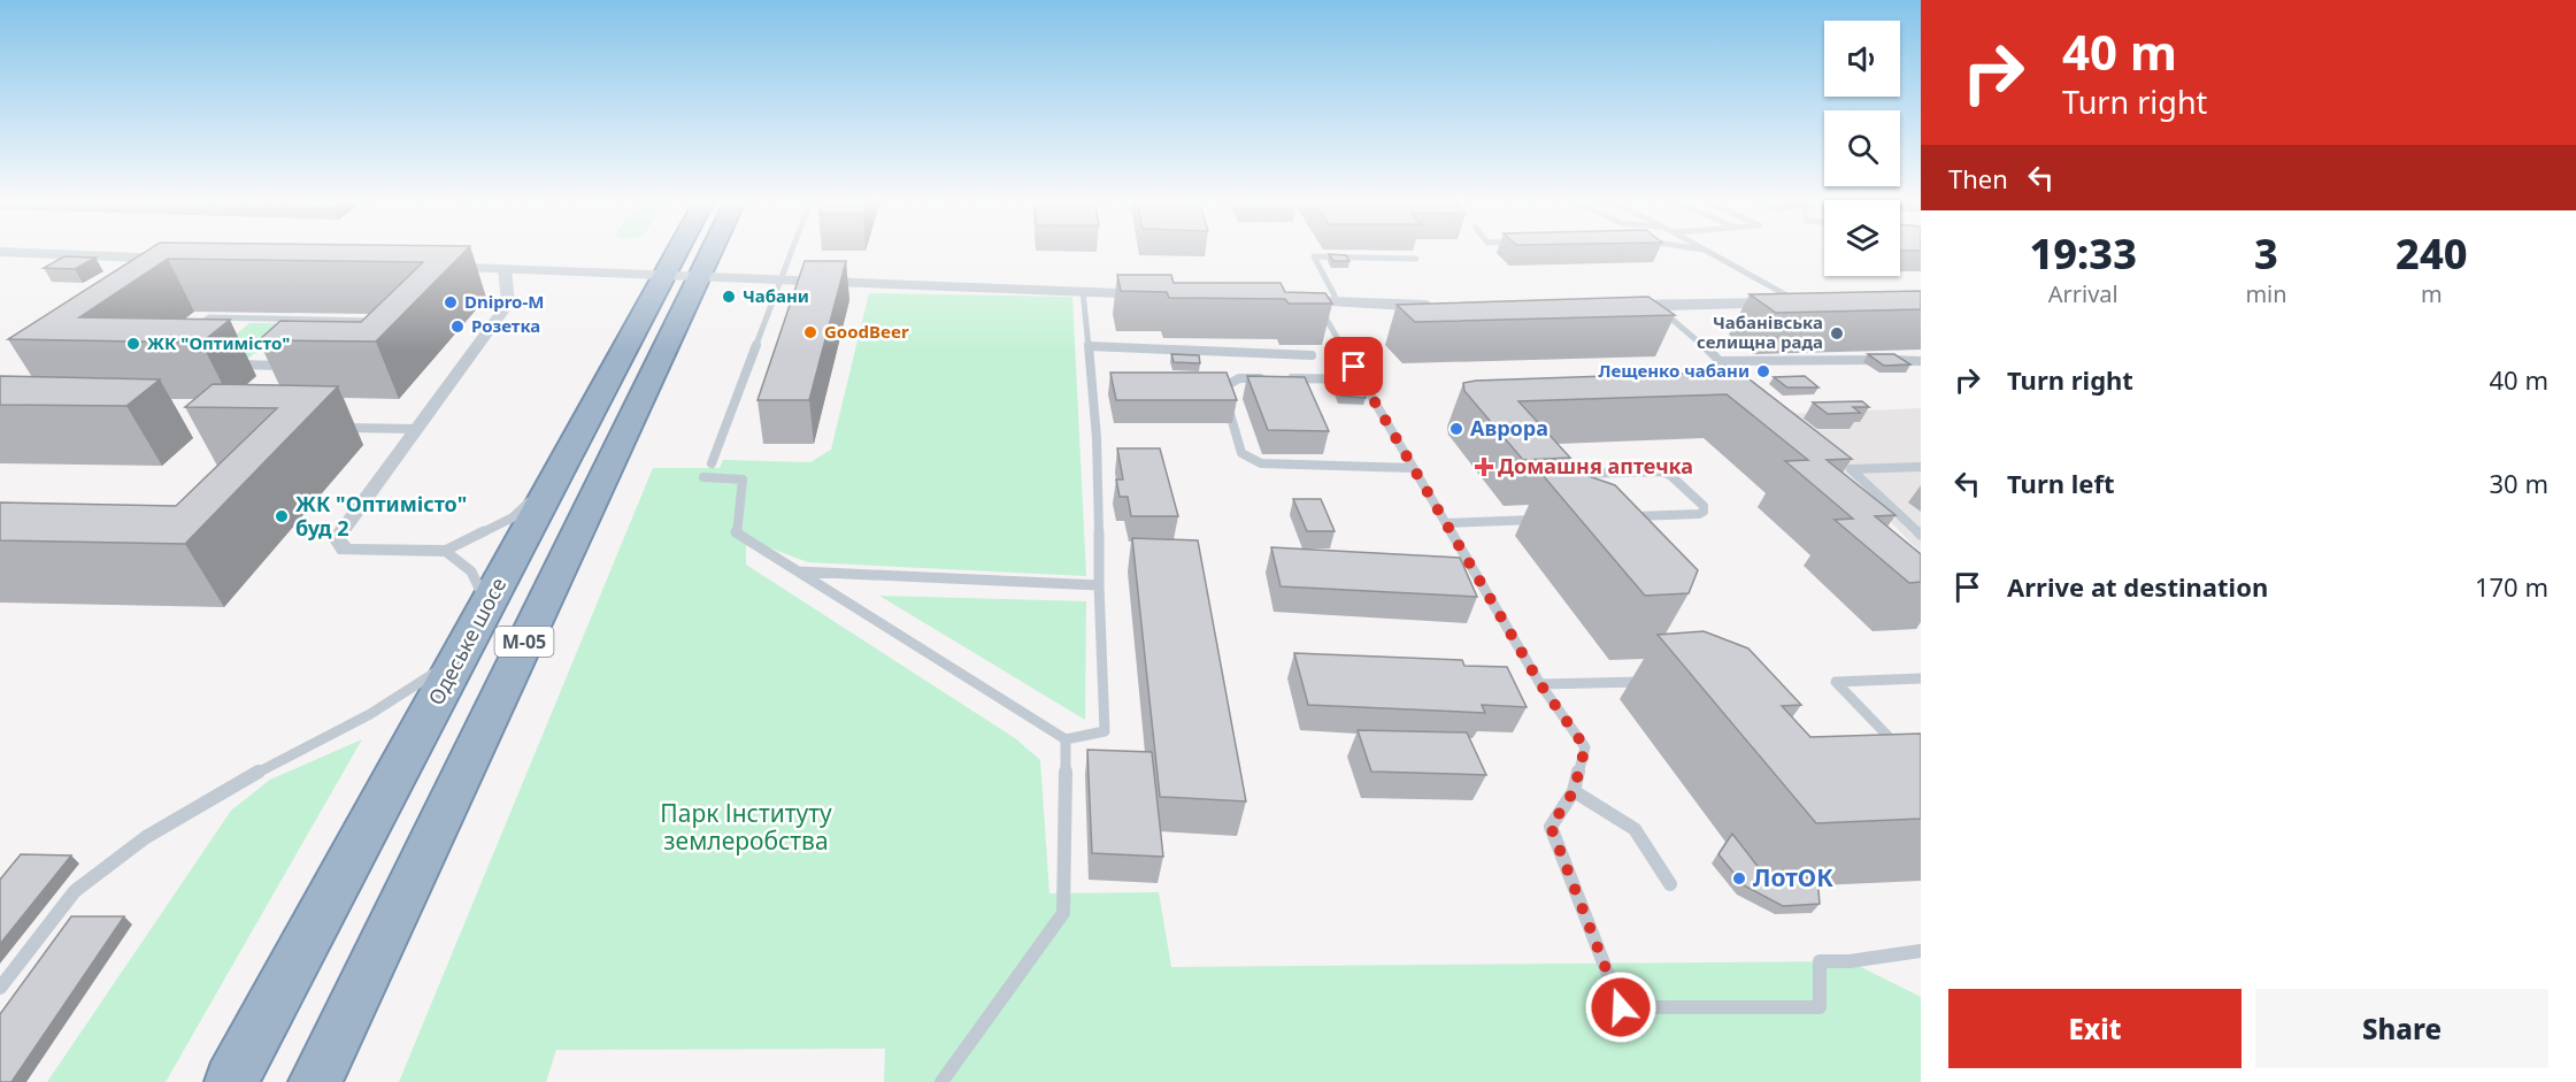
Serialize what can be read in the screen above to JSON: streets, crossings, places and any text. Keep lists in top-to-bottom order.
{
  "streets": {
    "highway": ["Одеське шосе", "М-05"]
  },
  "parks": ["Парк Інституту землеробства"],
  "places": {
    "other": [
      "Чабани",
      "Dnipro-M",
      "Розетка",
      "GoodBeer",
      "Чабанівська селищна рада",
      "ЖК \"Оптимісто\"",
      "Лещенко чабани",
      "Аврора",
      "ЖК \"Оптимісто\" буд 2",
      "ЛотОК"
    ],
    "health": ["Домашня аптечка"]
  },
  "page": {
    "turn": ["40 m", "Turn right"],
    "then": "Then",
    "eta": [
      "19:33",
      "Arrival",
      "3",
      "min",
      "240",
      "m"
    ],
    "list": [
      {
        "name": "Turn right",
        "value": "40 m"
      },
      {
        "name": "Turn left",
        "value": "30 m"
      },
      {
        "name": "Arrive at destination",
        "value": "170 m"
      }
    ],
    "buttons": ["Exit", "Share"]
  }
}
